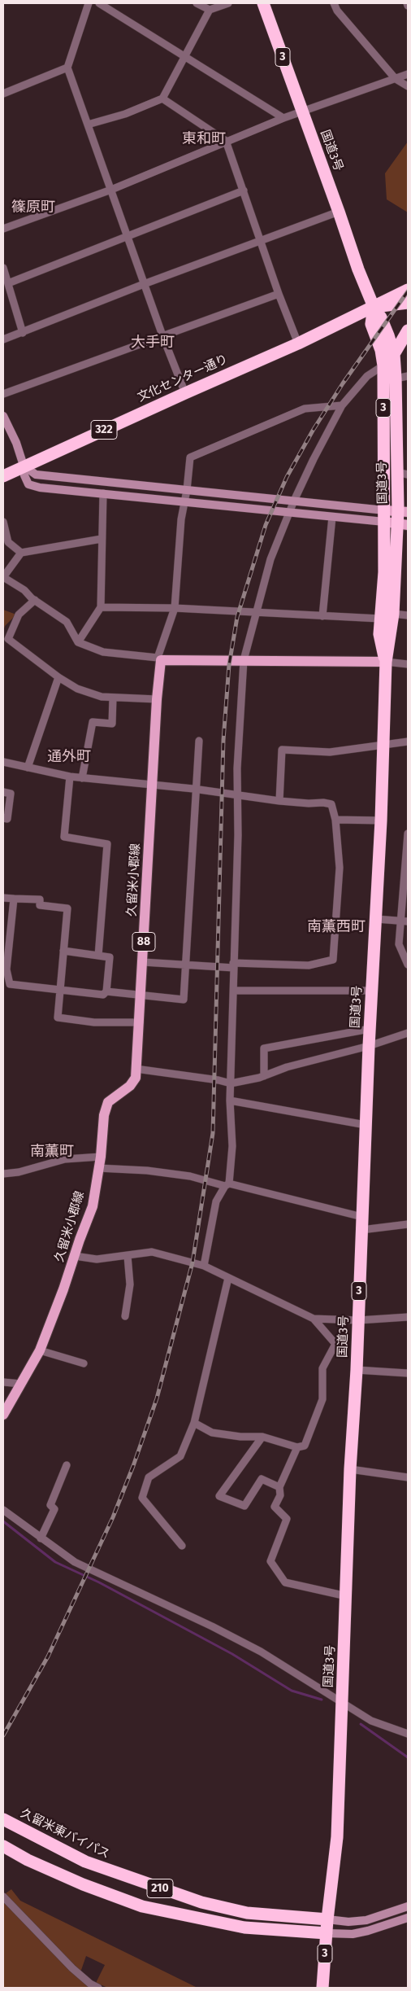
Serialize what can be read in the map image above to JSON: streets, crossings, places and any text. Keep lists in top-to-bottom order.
{
  "streets": {
    "highway": [
      "3",
      "国道3号",
      "文化センター通り",
      "322",
      "久留米東バイパス",
      "210"
    ],
    "main road": ["久留米小郡線", "88"]
  },
  "crossings": [
    ["国道3号", "文化センター通り"],
    ["国道3号", "久留米東バイパス"],
    ["国道3号", "210"]
  ],
  "districts": [
    "東和町",
    "篠原町",
    "大手町",
    "通外町",
    "南薫西町",
    "南薫町"
  ]
}
